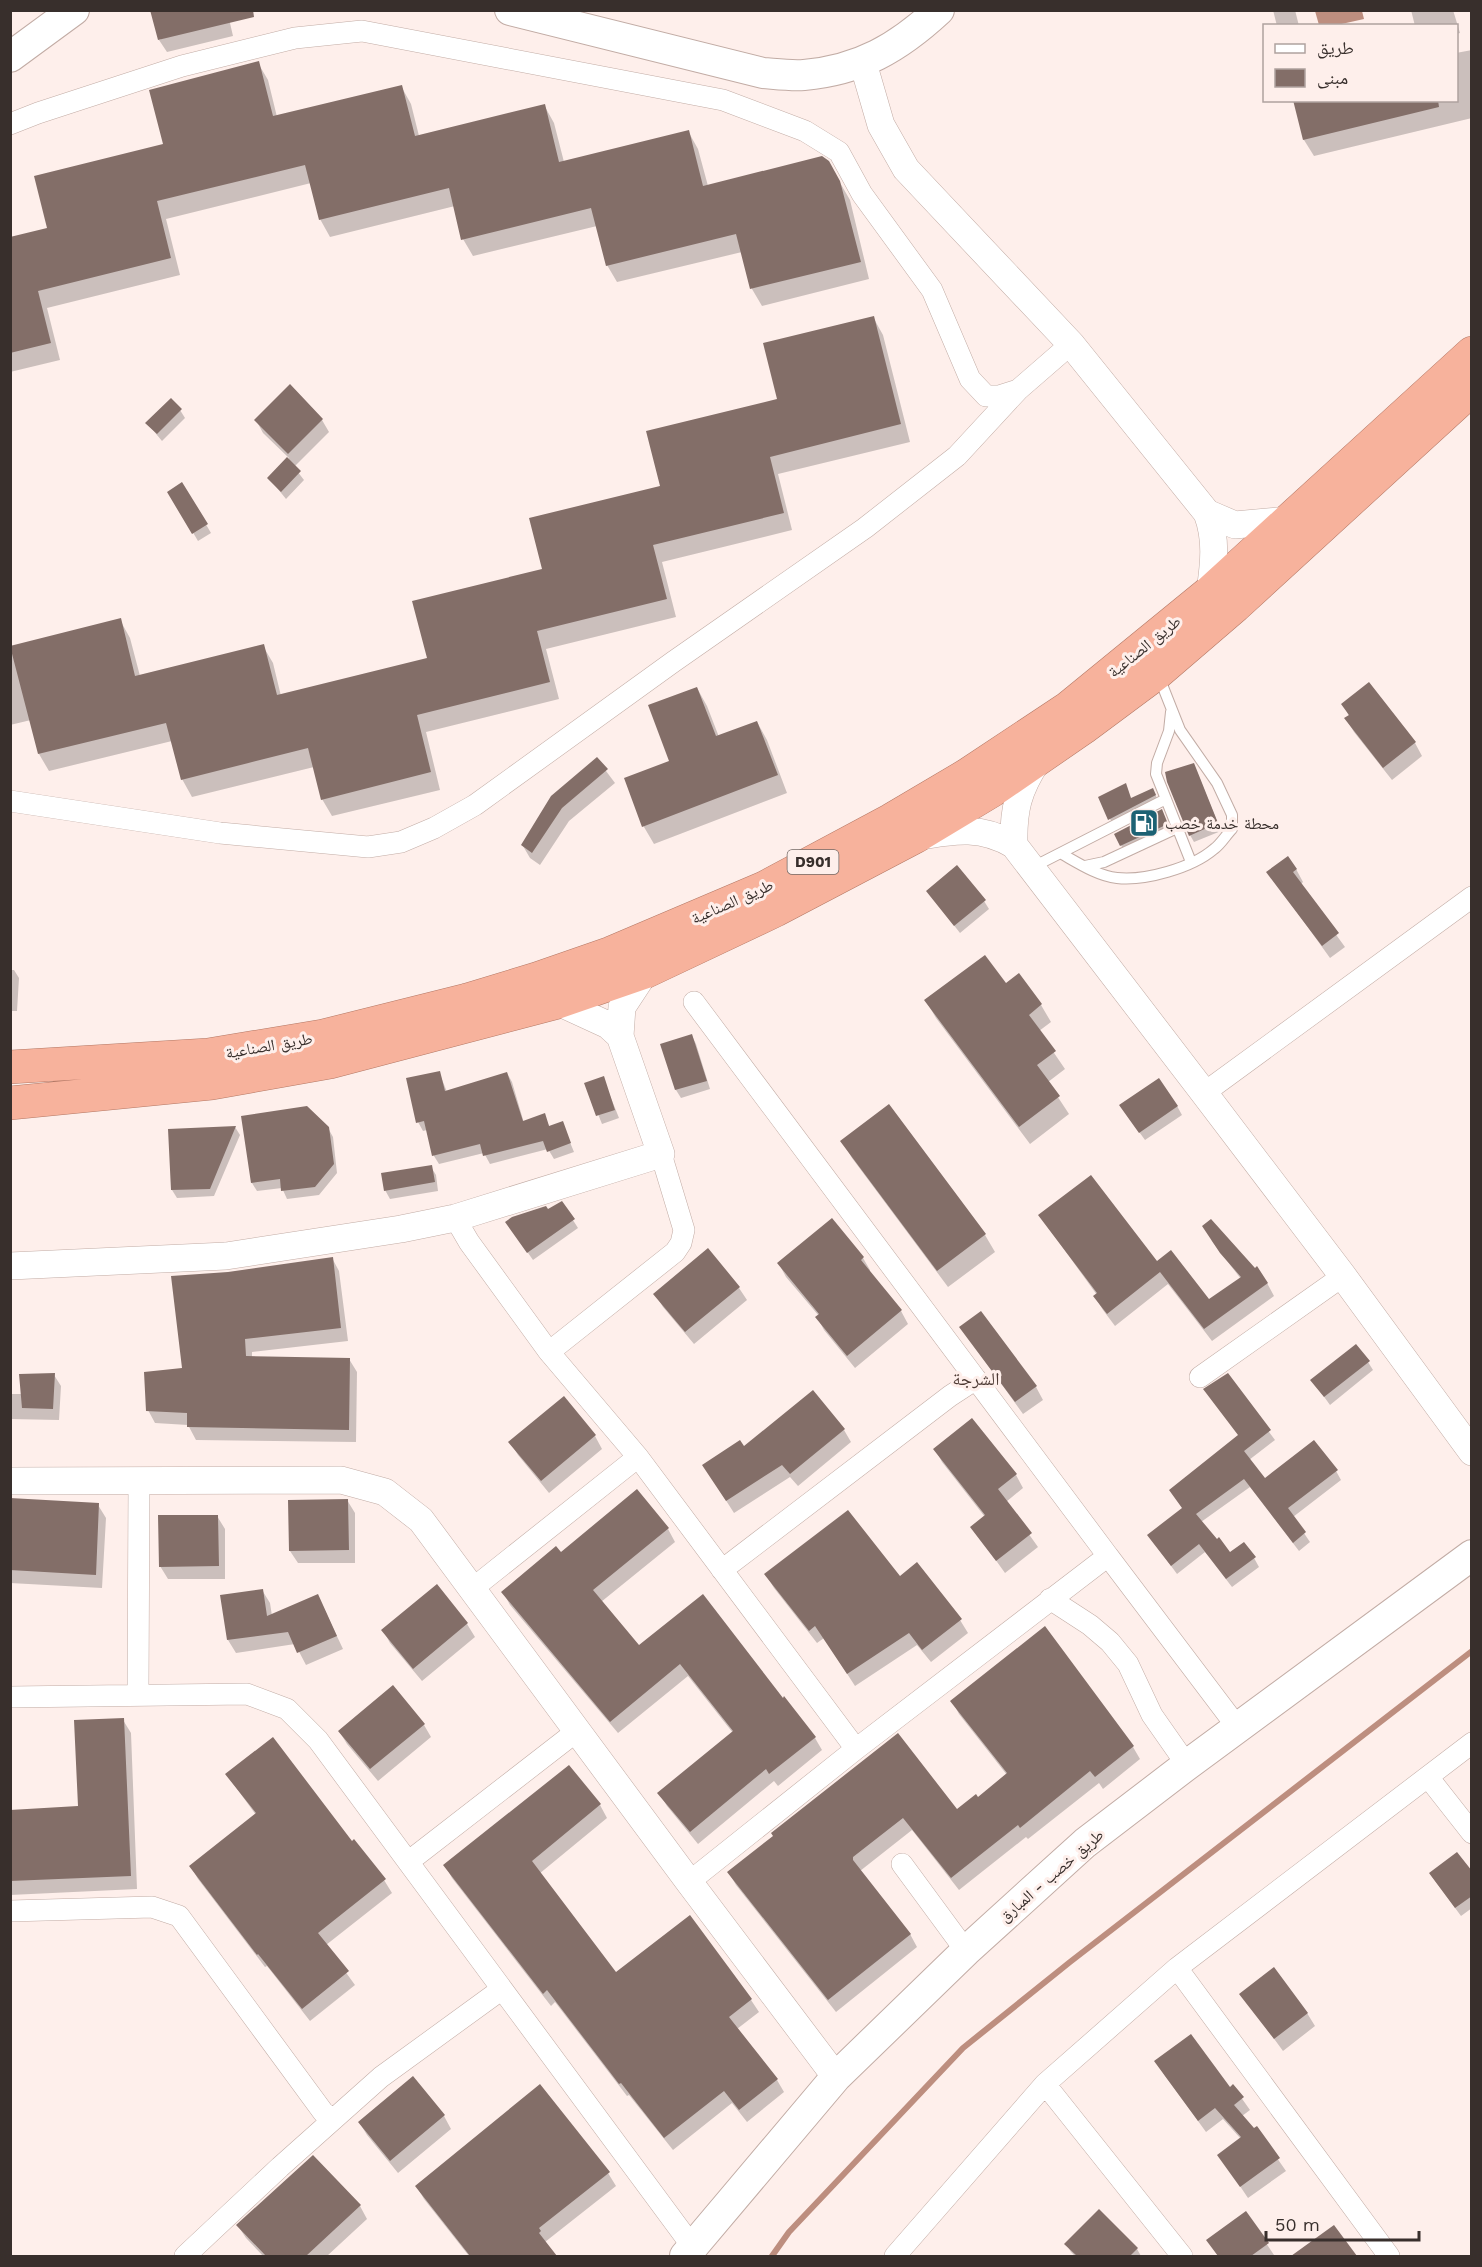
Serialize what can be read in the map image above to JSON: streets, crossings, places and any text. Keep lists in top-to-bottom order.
{
  "streets": {
    "highway": ["طريق الصناعية", "D901"],
    "main road": ["طريق خصب - المبارق"]
  },
  "districts": ["الشرجة"],
  "places": {
    "fuel station": ["محطة خدمة خصب"]
  },
  "legend": ["طريق", "مبنى"],
  "scale_bar": "50 m"
}
